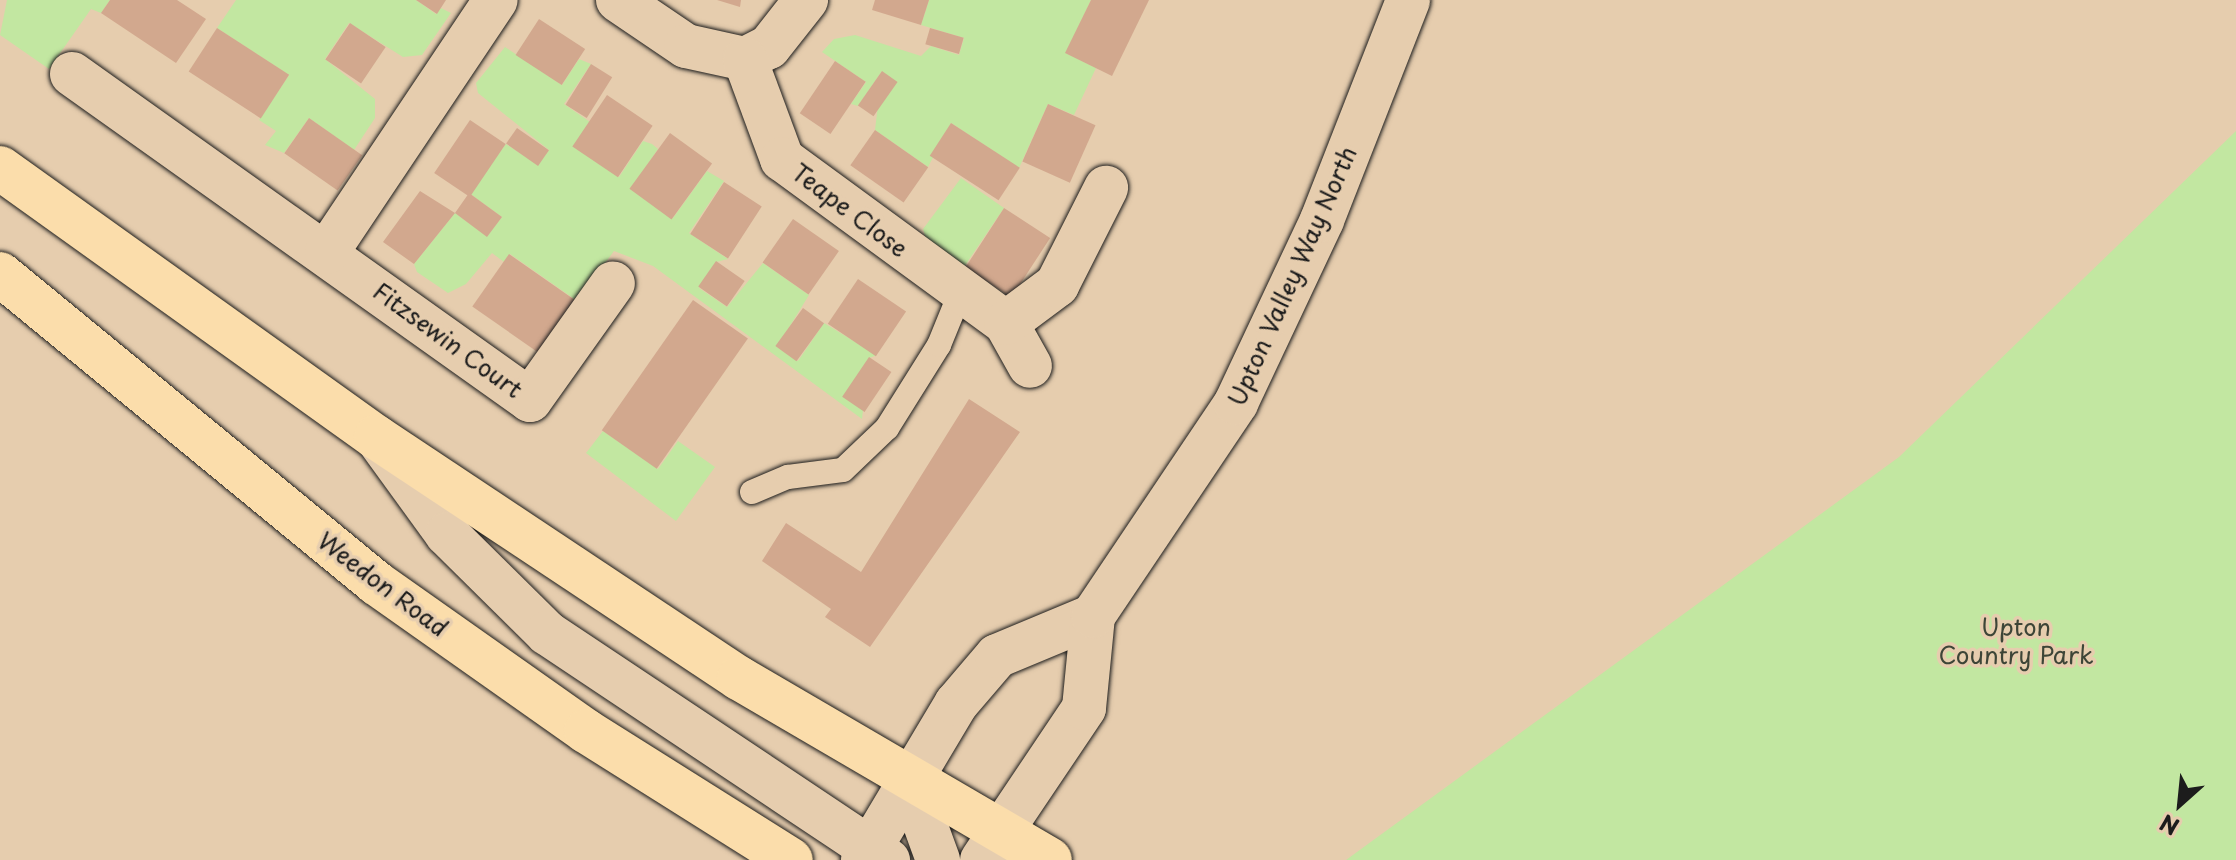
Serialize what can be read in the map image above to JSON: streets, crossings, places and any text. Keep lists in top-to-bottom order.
{
  "streets": {
    "highway": ["Weedon Road"],
    "street": ["Teape Close", "Upton Valley Way North", "Fitzsewin Court"]
  },
  "parks": ["Upton Country Park"],
  "north": "bottom left"
}
